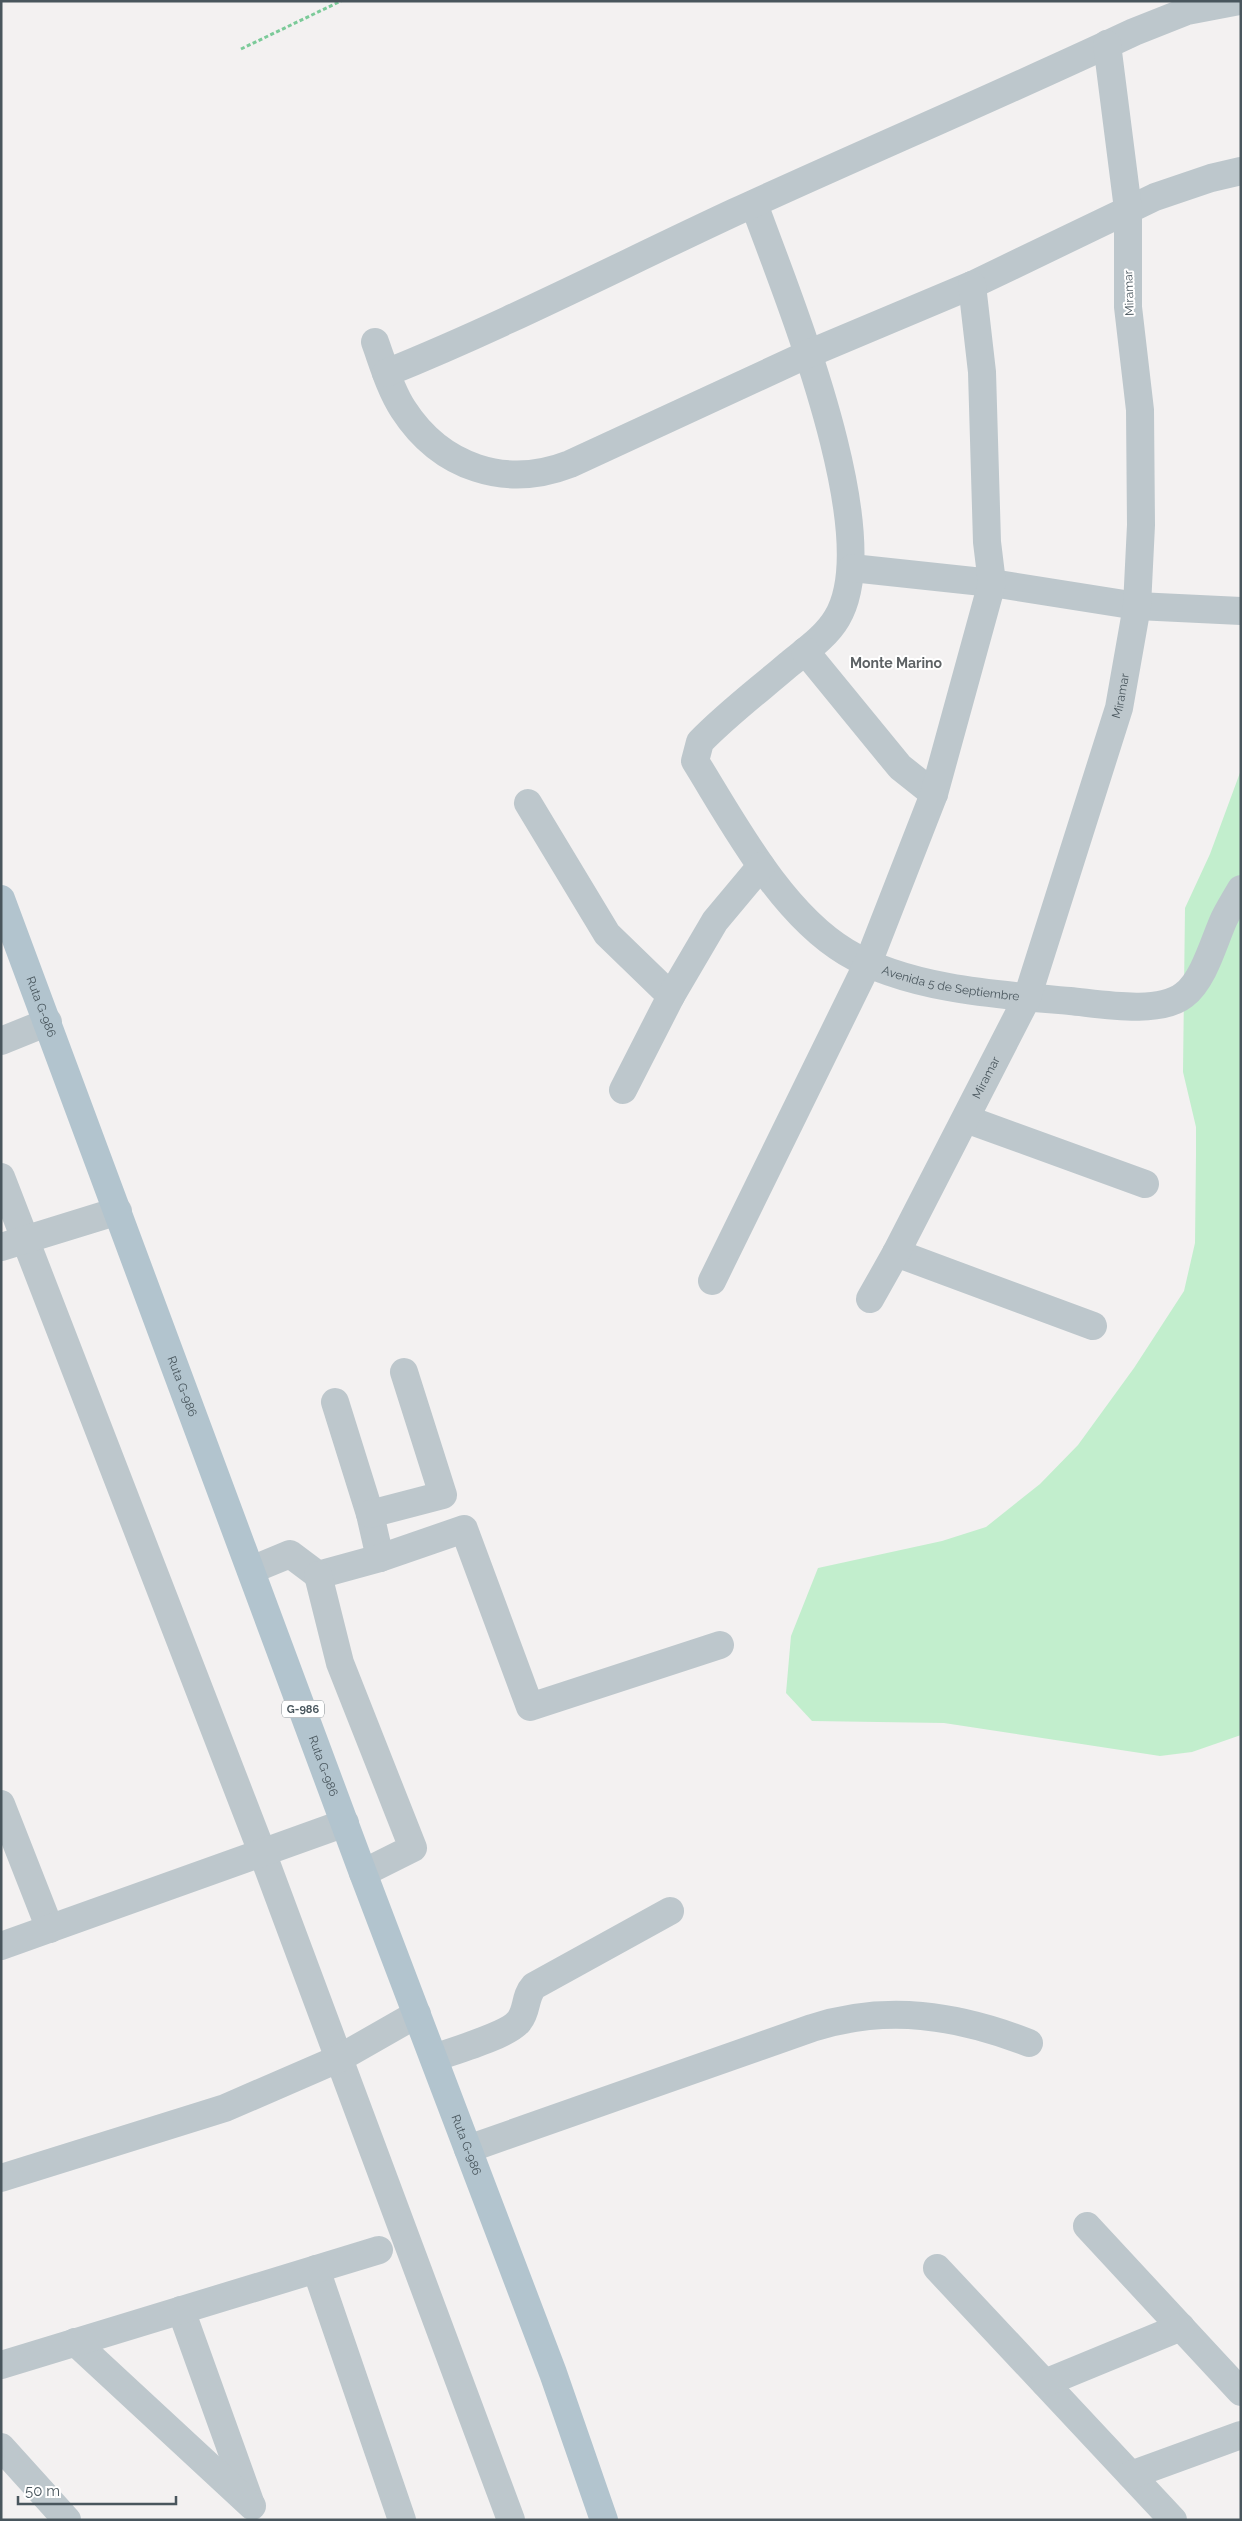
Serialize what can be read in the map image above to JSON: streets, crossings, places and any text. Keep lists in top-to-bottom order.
{
  "streets": {
    "main road": ["Ruta G-986", "G-986"],
    "street": ["Miramar", "Avenida 5 de Septiembre"]
  },
  "crossings": [
    ["Miramar", "Avenida 5 de Septiembre"]
  ],
  "districts": ["Monte Marino"],
  "scale_bar": "50 m"
}
